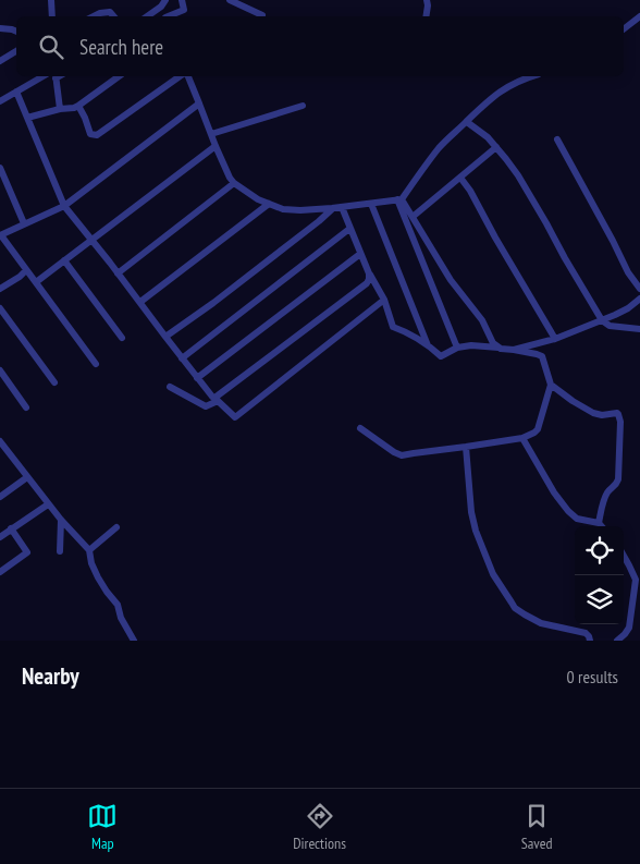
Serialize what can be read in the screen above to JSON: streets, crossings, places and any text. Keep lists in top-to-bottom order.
{
  "page": {
    "search": "Search here",
    "heading": ["Nearby", "0 results"],
    "nav": ["Map", "Directions", "Saved"]
  }
}
